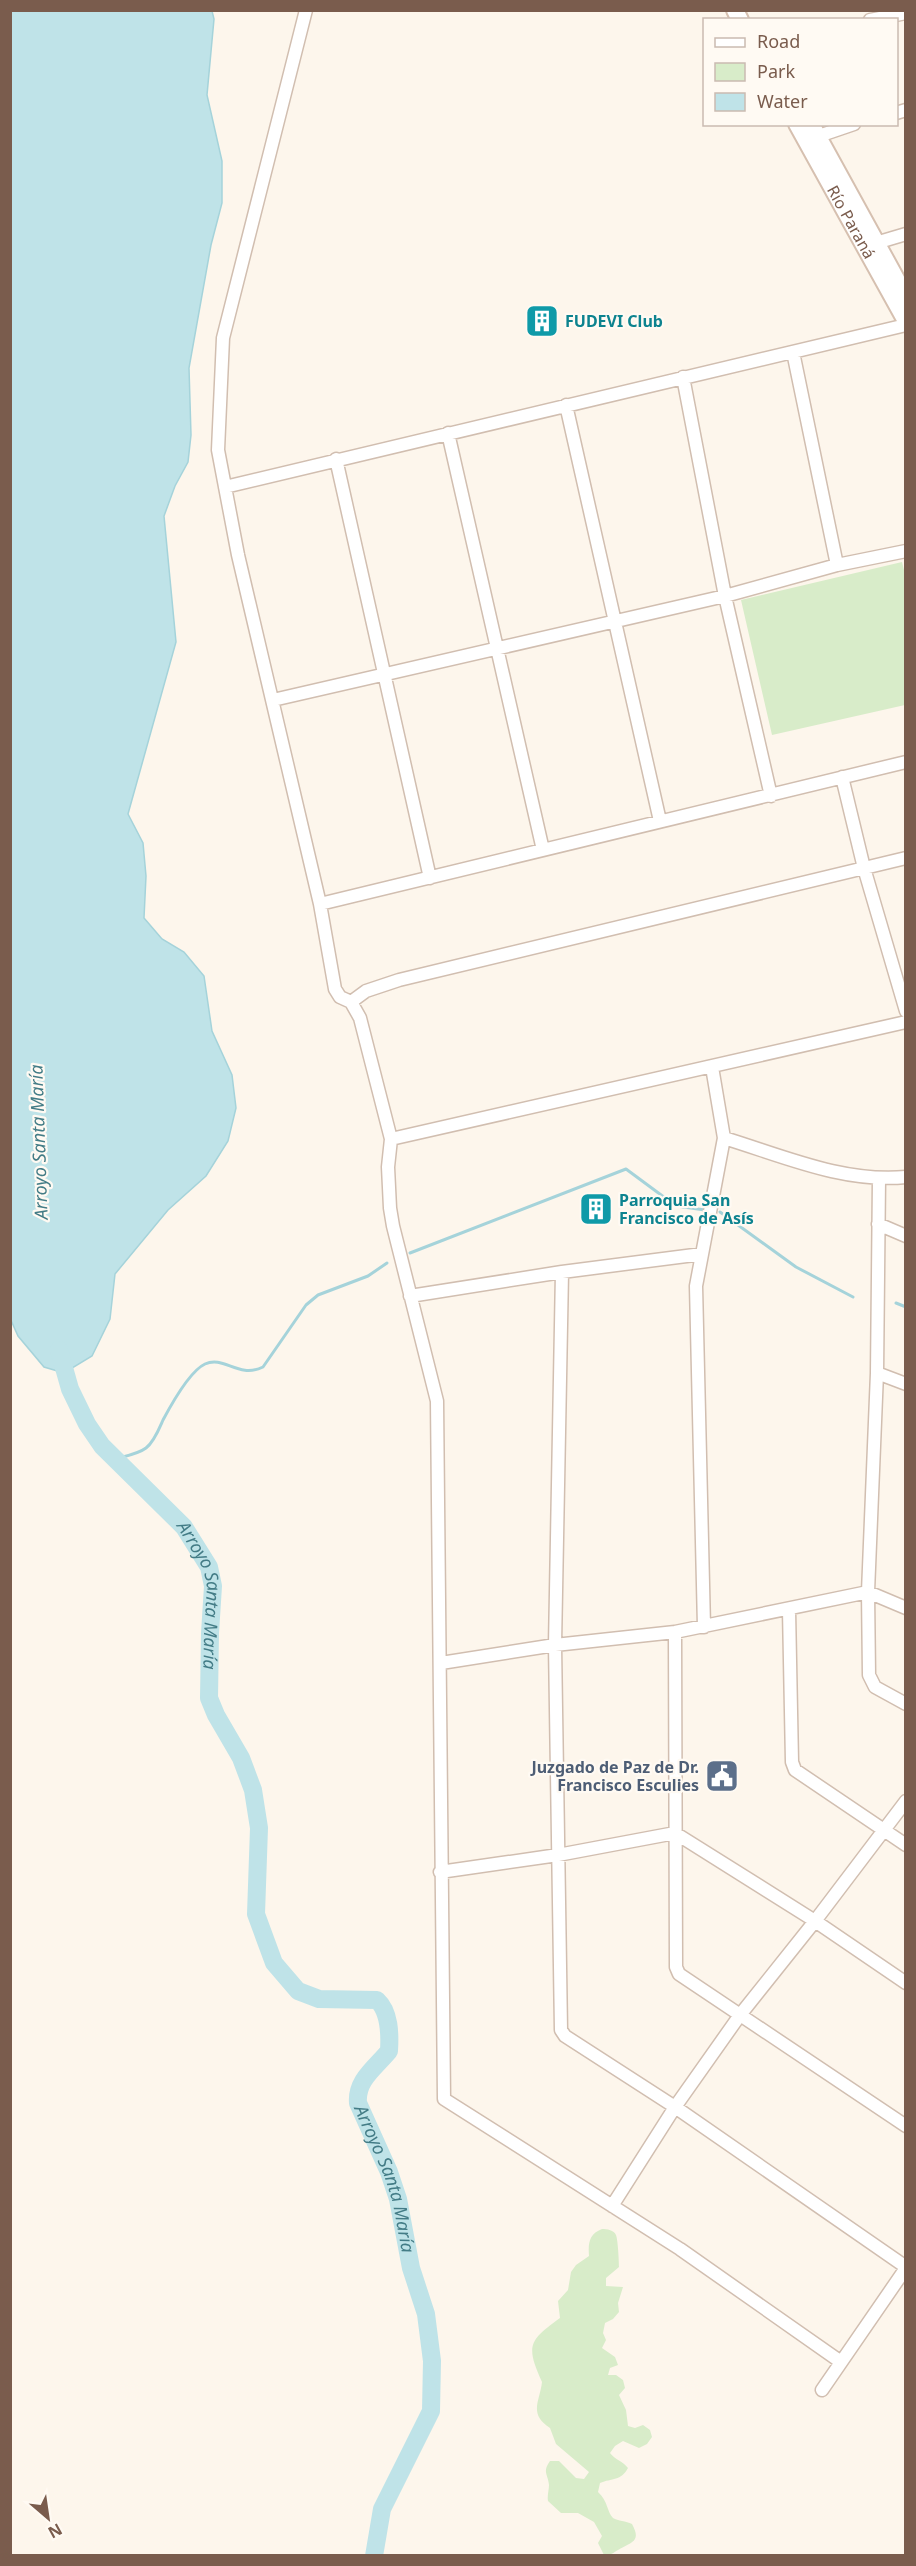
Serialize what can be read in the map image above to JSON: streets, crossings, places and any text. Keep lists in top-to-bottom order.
{
  "streets": {
    "street": ["Río Paraná"]
  },
  "water": ["Arroyo Santa María"],
  "places": {
    "building": ["FUDEVI Club", "Parroquia San Francisco de Asís"],
    "public building": ["Juzgado de Paz de Dr. Francisco Esculies"]
  },
  "legend": ["Road", "Park", "Water"],
  "north": "bottom right"
}
